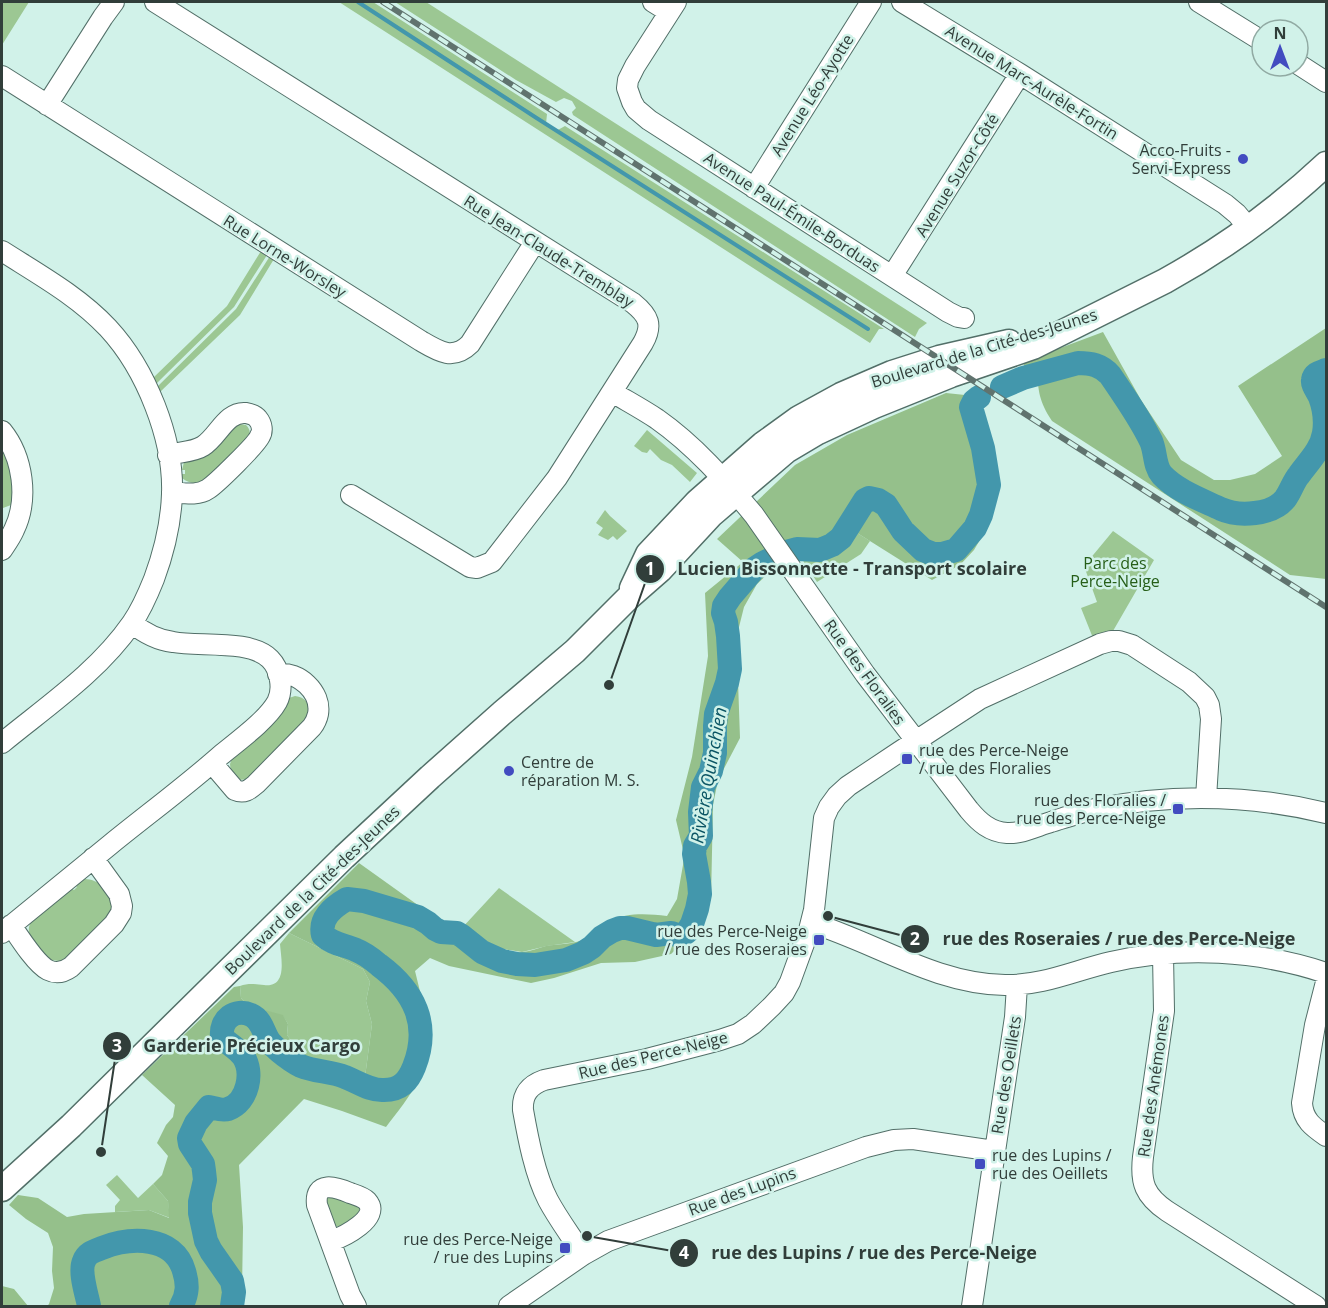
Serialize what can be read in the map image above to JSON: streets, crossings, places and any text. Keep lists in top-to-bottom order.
{
  "streets": {
    "main road": ["Boulevard de la Cité-des-Jeunes"],
    "street": [
      "Avenue Marc-Aurèle-Fortin",
      "Avenue Léo-Ayotte",
      "Avenue Suzor-Côté",
      "Avenue Paul-Émile-Borduas",
      "Rue Jean-Claude-Tremblay",
      "Rue Lorne-Worsley",
      "Rue des Floralies",
      "Rue des Perce-Neige",
      "Rue des Oeillets",
      "Rue des Anémones",
      "Rue des Lupins"
    ]
  },
  "crossings": [
    ["Avenue Marc-Aurèle-Fortin", "Avenue Suzor-Côté"],
    ["Avenue Marc-Aurèle-Fortin", "Boulevard de la Cité-des-Jeunes"],
    ["Avenue Léo-Ayotte", "Avenue Paul-Émile-Borduas"],
    ["Avenue Suzor-Côté", "Avenue Paul-Émile-Borduas"],
    ["Rue Jean-Claude-Tremblay", "Rue Lorne-Worsley"],
    ["Rue Jean-Claude-Tremblay", "Rue des Floralies"],
    ["Boulevard de la Cité-des-Jeunes", "Rue des Floralies"],
    ["Rue des Floralies", "Rue des Perce-Neige"],
    ["Rue des Perce-Neige", "Rue des Lupins"],
    ["Rue des Oeillets", "Rue des Lupins"]
  ],
  "water": ["Rivière Quinchien"],
  "parks": ["Parc des Perce-Neige"],
  "places": {
    "other": [
      "Acco-Fruits - Servi-Express",
      "Lucien Bissonnette - Transport scolaire",
      "Centre de réparation M. S.",
      "rue des Roseraies / rue des Perce-Neige",
      "Garderie Précieux Cargo",
      "rue des Lupins / rue des Perce-Neige"
    ],
    "transit": [
      "rue des Perce-Neige / rue des Floralies",
      "rue des Floralies / rue des Perce-Neige",
      "rue des Perce-Neige / rue des Roseraies",
      "rue des Lupins / rue des Oeillets",
      "rue des Perce-Neige / rue des Lupins"
    ]
  },
  "north": "top"
}
